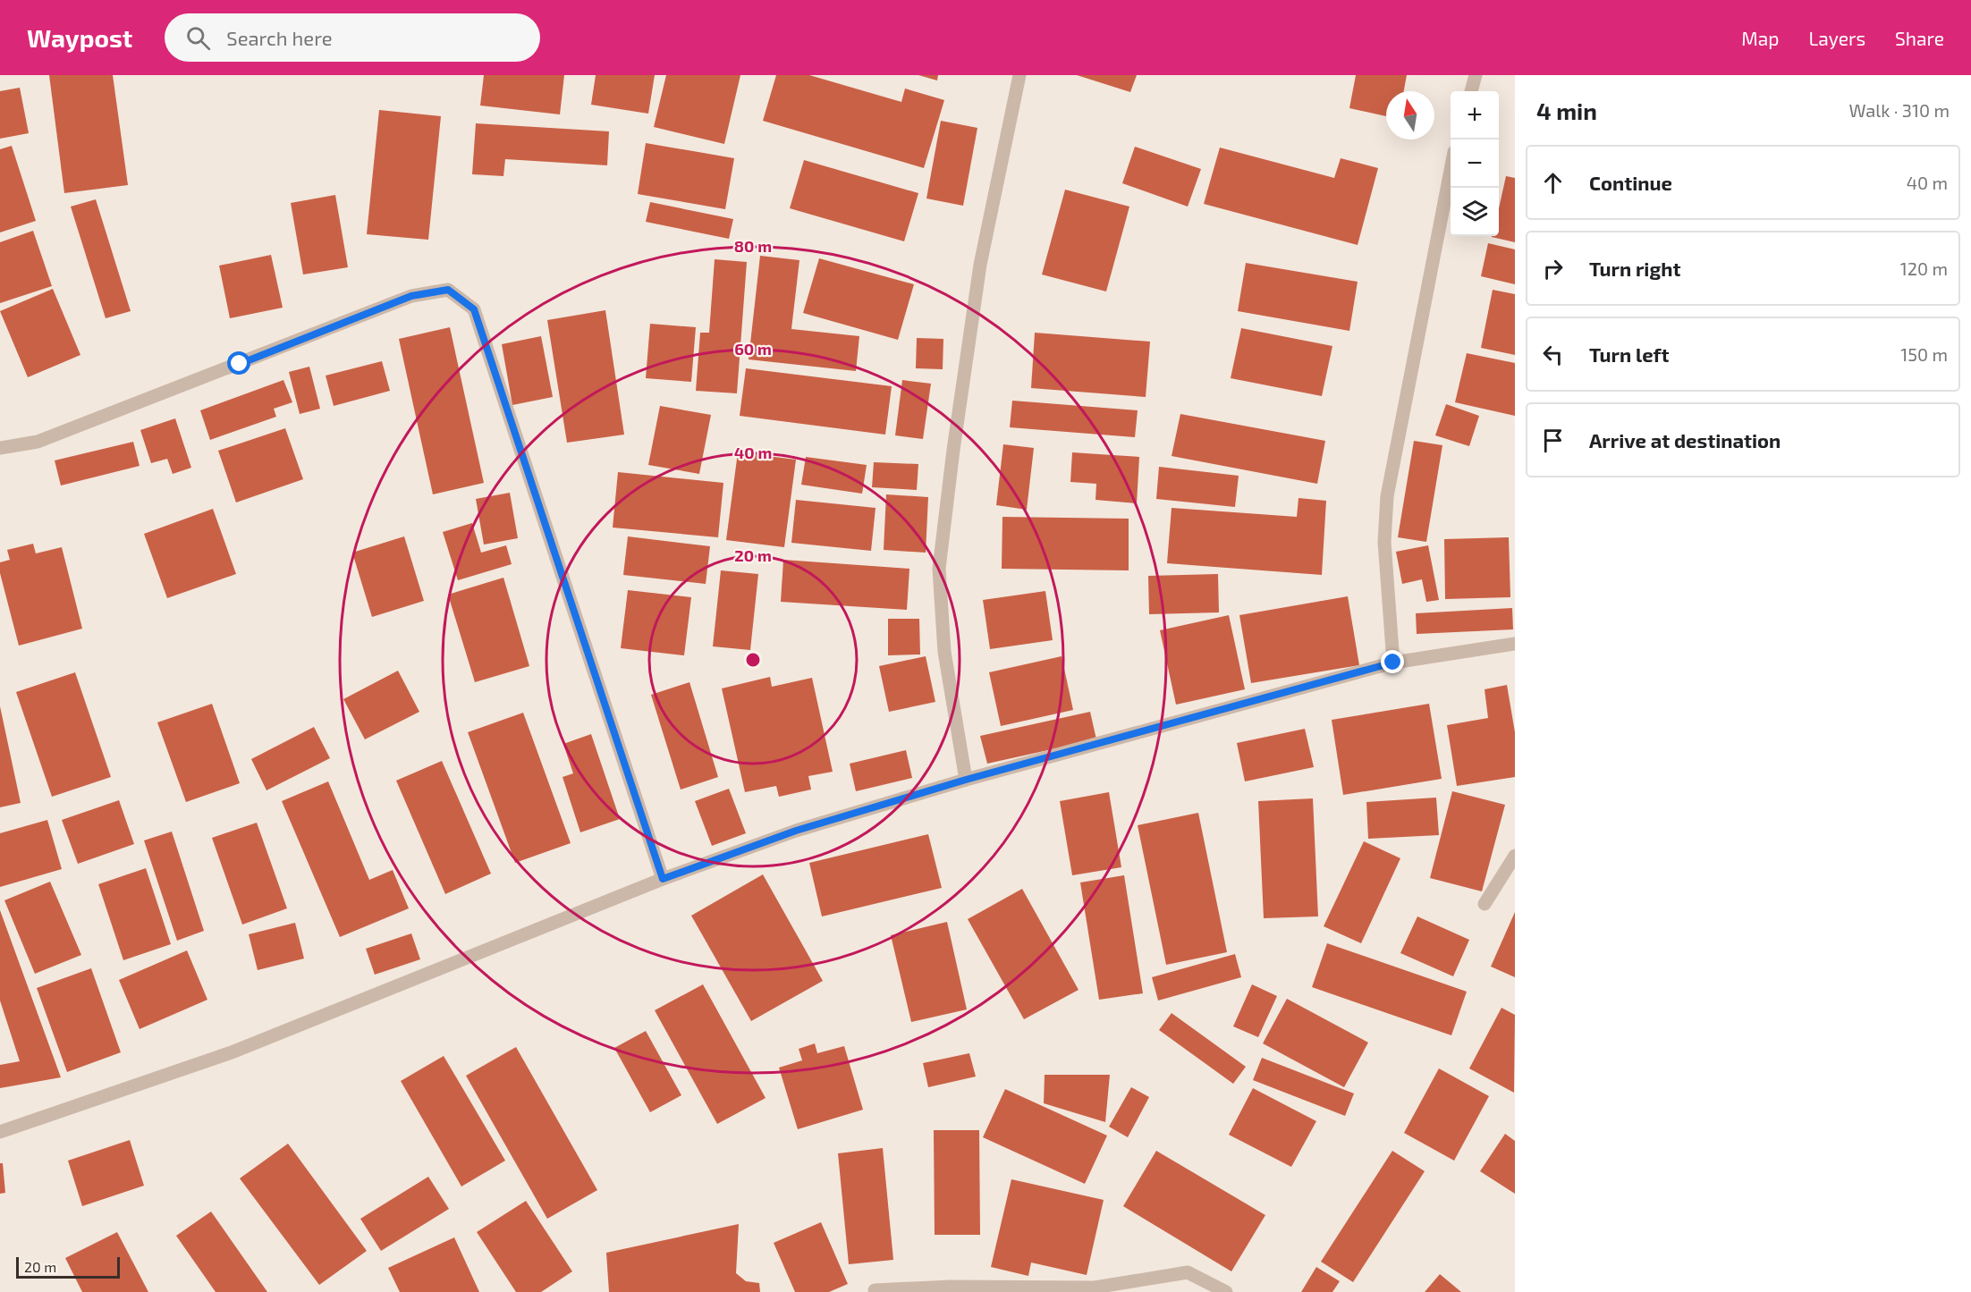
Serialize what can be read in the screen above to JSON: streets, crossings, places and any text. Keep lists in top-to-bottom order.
{
  "scale_bar": "20 m",
  "north": "top",
  "page": {
    "header": "Waypost",
    "search": "Search here",
    "nav": ["Map", "Layers", "Share"],
    "heading": ["4 min", "Walk · 310 m"],
    "map_buttons": ["+", "−"],
    "list": [
      ["Continue", "40 m"],
      ["Turn right", "120 m"],
      ["Turn left", "150 m"],
      "Arrive at destination"
    ],
    "scale": "20 m"
  },
  "rings": [
    "80 m",
    "60 m",
    "40 m",
    "20 m"
  ]
}
